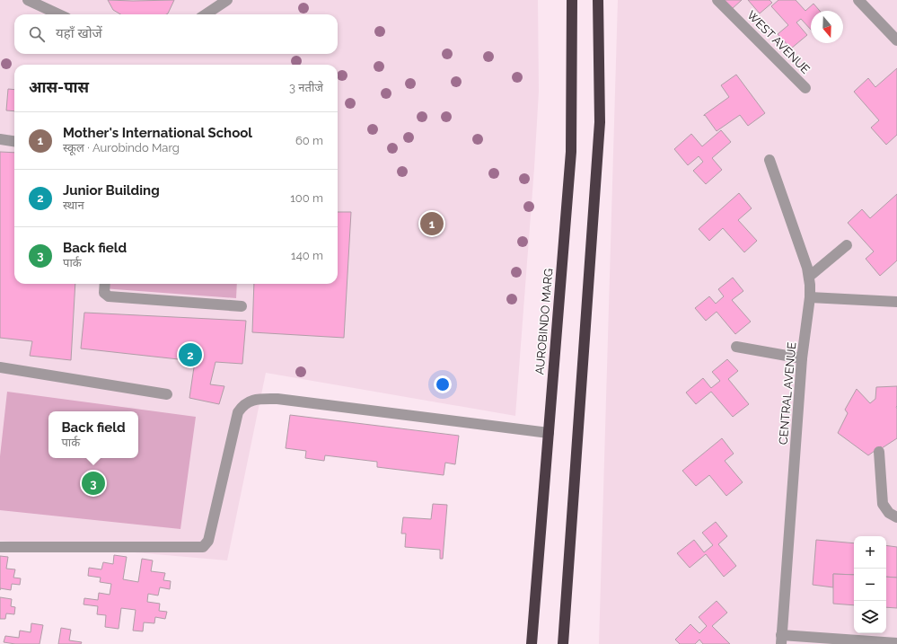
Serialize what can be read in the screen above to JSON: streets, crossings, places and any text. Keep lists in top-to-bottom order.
{
  "streets": {
    "highway": ["AUROBINDO MARG"],
    "street": ["WEST AVENUE", "CENTRAL AVENUE"]
  },
  "north": "bottom",
  "page": {
    "search": "यहाँ खोजें",
    "heading": ["आस-पास", "3 नतीजे"],
    "list": [
      {
        "mark": "1",
        "name": "Mother's International School",
        "note": "स्कूल · Aurobindo Marg",
        "value": "60 m"
      },
      {
        "mark": "2",
        "name": "Junior Building",
        "note": "स्थान",
        "value": "100 m"
      },
      {
        "mark": "3",
        "name": "Back field",
        "note": "पार्क",
        "value": "140 m"
      }
    ],
    "pins": ["1", "2", "3"],
    "popup": ["Back field", "पार्क"],
    "map_buttons": ["+", "−"]
  }
}
